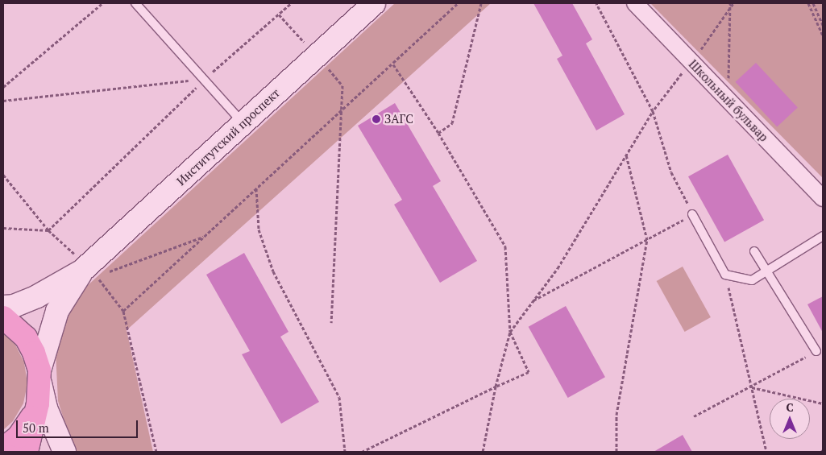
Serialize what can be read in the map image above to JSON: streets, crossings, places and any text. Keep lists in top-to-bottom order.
{
  "streets": {
    "main road": ["Институтский проспект"],
    "street": ["Школьный бульвар"]
  },
  "places": ["ЗАГС"],
  "scale_bar": "50 m",
  "north": "top"
}
